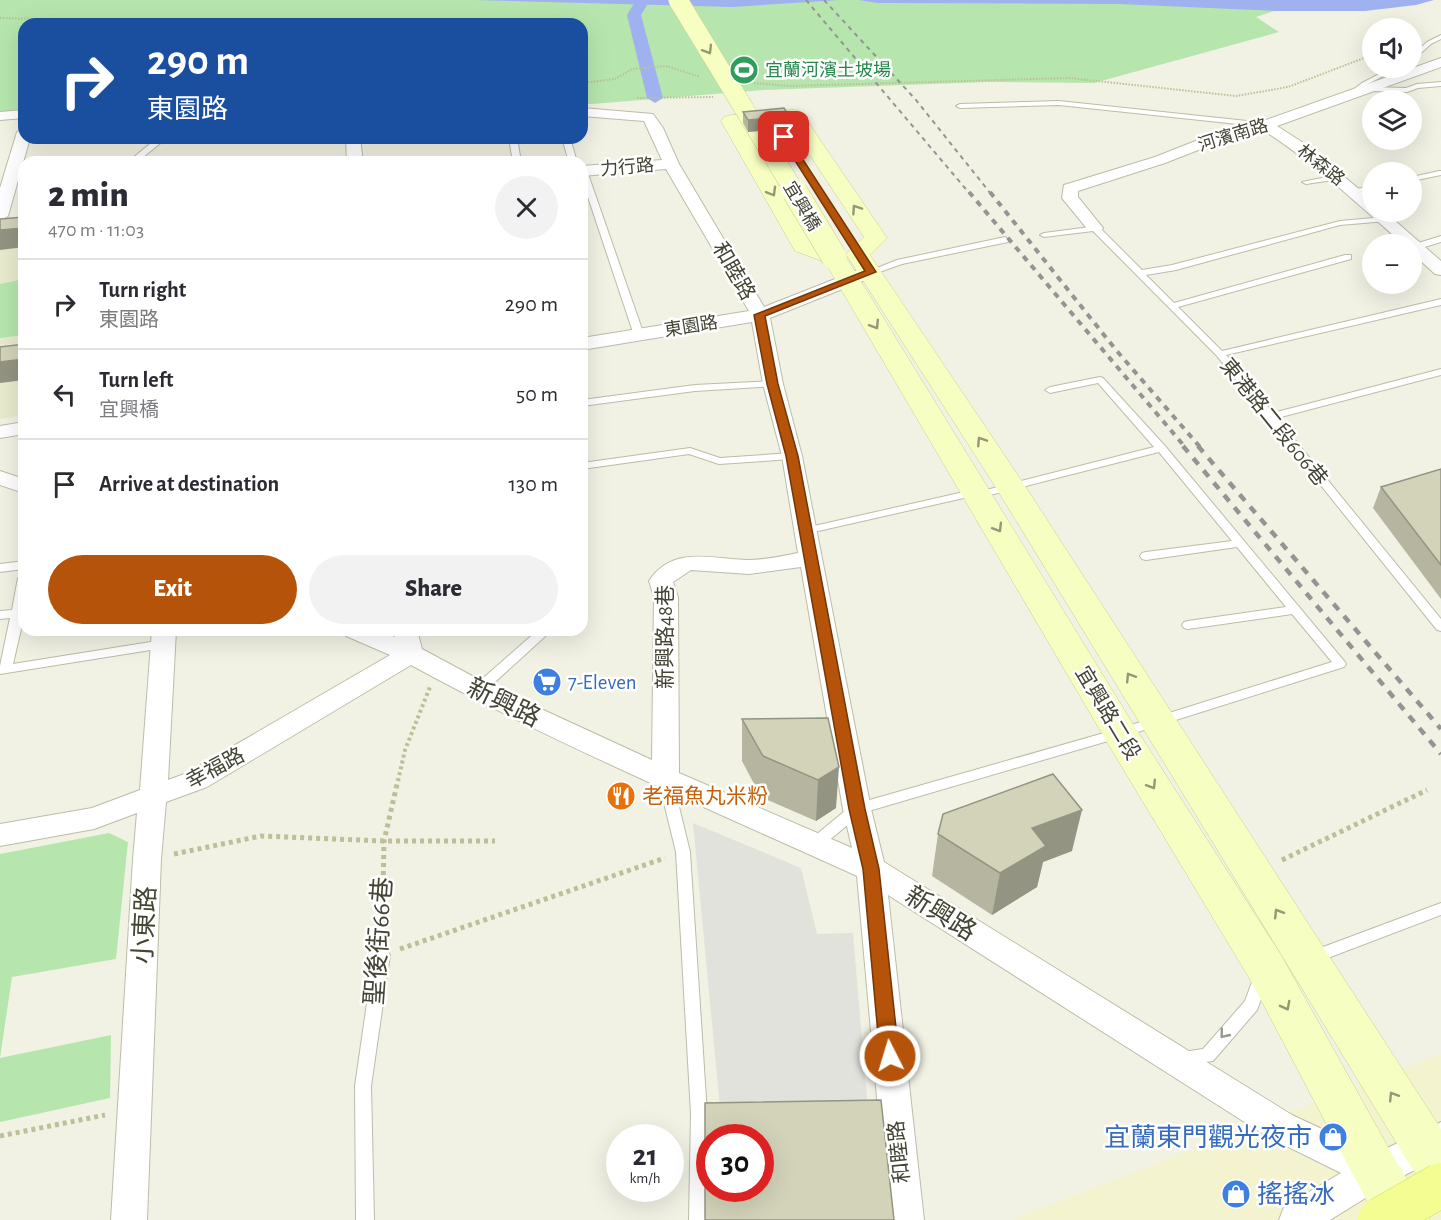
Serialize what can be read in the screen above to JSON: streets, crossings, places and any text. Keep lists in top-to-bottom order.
{
  "streets": {
    "street": [
      "河濱南路",
      "林森路",
      "力行路",
      "宜興橋",
      "和睦路",
      "東園路",
      "新興路48巷",
      "新興路",
      "宜興路二段",
      "幸福路",
      "小東路"
    ],
    "lane": ["東港路二段606巷", "聖後街66巷"]
  },
  "crossings": [
    ["河濱南路", "林森路"],
    ["河濱南路", "東港路二段606巷"],
    ["力行路", "和睦路"],
    ["宜興橋", "東園路"],
    ["宜興橋", "宜興路二段"],
    ["和睦路", "東園路"],
    ["和睦路", "新興路48巷"],
    ["和睦路", "新興路"],
    ["東園路", "宜興路二段"],
    ["新興路48巷", "新興路"],
    ["新興路", "宜興路二段"],
    ["新興路", "幸福路"],
    ["新興路", "聖後街66巷"],
    ["幸福路", "小東路"]
  ],
  "places": {
    "sports": ["宜蘭河濱土坡場"],
    "supermarket": ["7-Eleven"],
    "restaurant": ["老福魚丸米粉"],
    "shop": ["宜蘭東門觀光夜市", "搖搖冰"]
  },
  "page": {
    "map_buttons": ["+", "−"],
    "turn": ["290 m", "東園路"],
    "heading": ["2 min", "470 m · 11:03"],
    "list": [
      {
        "name": "Turn right",
        "note": "東園路",
        "value": "290 m"
      },
      {
        "name": "Turn left",
        "note": "宜興橋",
        "value": "50 m"
      },
      {
        "name": "Arrive at destination",
        "value": "130 m"
      }
    ],
    "buttons": ["Exit", "Share"],
    "speed": "21 km/h",
    "limit": "30"
  }
}
